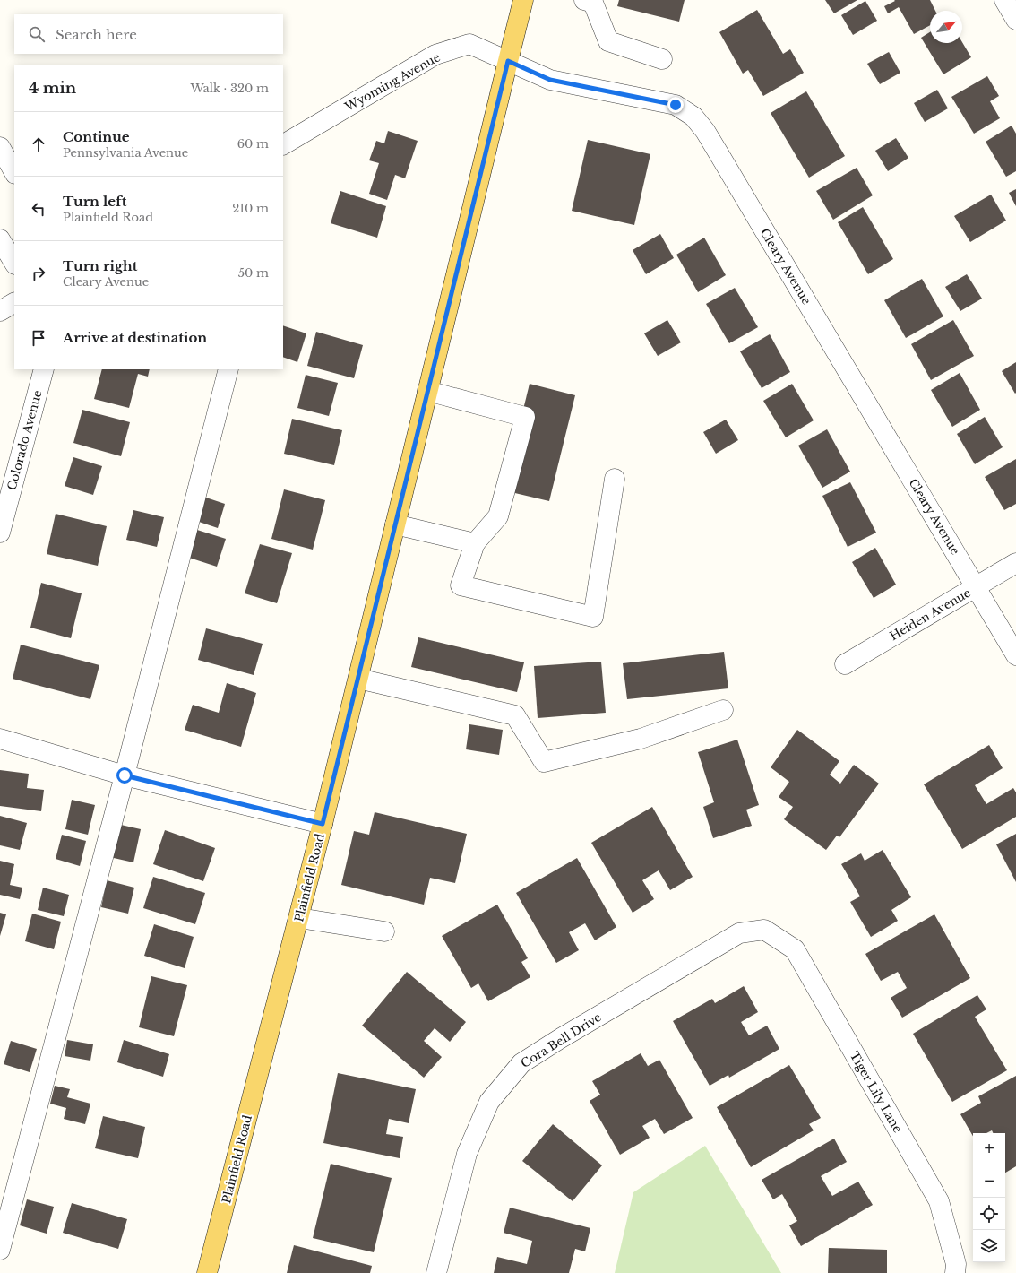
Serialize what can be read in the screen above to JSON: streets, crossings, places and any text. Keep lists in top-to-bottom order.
{
  "streets": {
    "main road": ["Plainfield Road"],
    "street": [
      "Wyoming Avenue",
      "Cleary Avenue",
      "Colorado Avenue",
      "Heiden Avenue",
      "Cora Bell Drive",
      "Tiger Lily Lane"
    ]
  },
  "crossings": [
    ["Wyoming Avenue", "Cleary Avenue"],
    ["Wyoming Avenue", "Plainfield Road"],
    ["Cleary Avenue", "Heiden Avenue"],
    ["Cleary Avenue", "Plainfield Road"],
    ["Cora Bell Drive", "Tiger Lily Lane"]
  ],
  "north": "top right",
  "page": {
    "search": "Search here",
    "heading": ["4 min", "Walk · 320 m"],
    "list": [
      ["Continue", "Pennsylvania Avenue", "60 m"],
      ["Turn left", "Plainfield Road", "210 m"],
      ["Turn right", "Cleary Avenue", "50 m"],
      "Arrive at destination"
    ],
    "map_buttons": ["+", "−"]
  }
}
